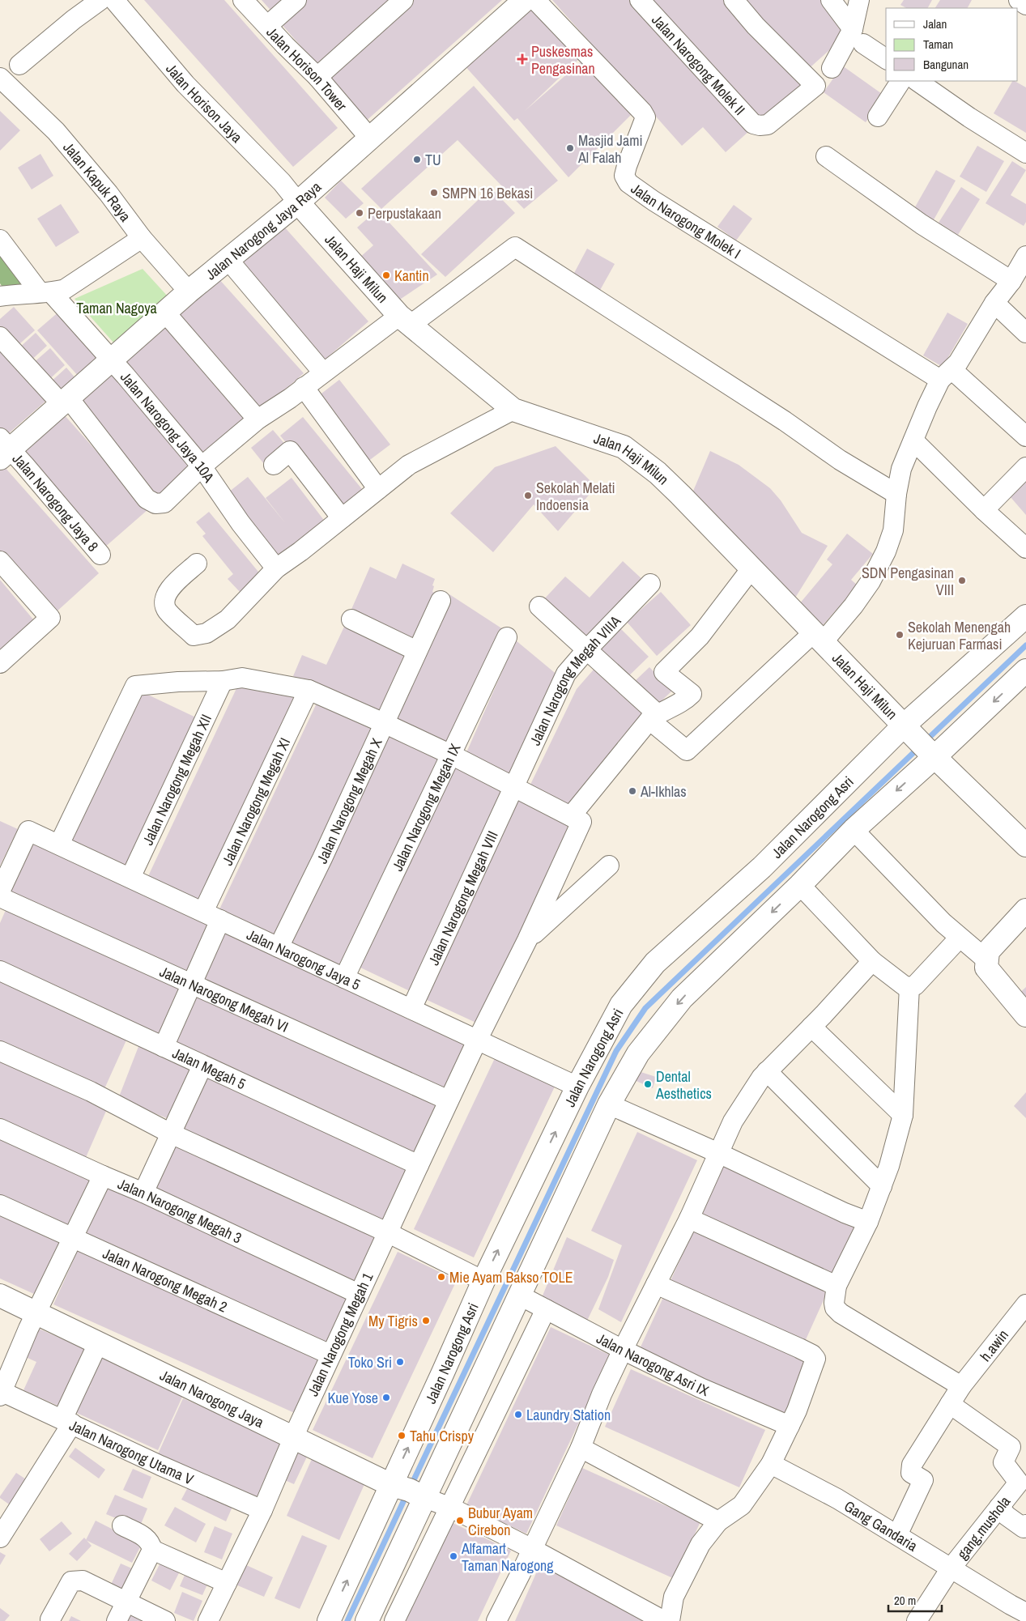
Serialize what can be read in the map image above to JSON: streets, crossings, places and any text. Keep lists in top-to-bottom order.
{
  "streets": {
    "street": [
      "Jalan Narogong Molek II",
      "Jalan Horison Tower",
      "Jalan Horison Jaya",
      "Jalan Kapuk Raya",
      "Jalan Narogong Molek I",
      "Jalan Narogong Jaya Raya",
      "Jalan Haji Milun",
      "Jalan Narogong Jaya 10A",
      "Jalan Narogong Jaya 8",
      "Jalan Narogong Megah VIIIA",
      "Jalan Narogong Megah XII",
      "Jalan Narogong Megah X",
      "Jalan Narogong Megah XI",
      "Jalan Narogong Megah IX",
      "Jalan Narogong Asri",
      "Jalan Narogong Megah VIII",
      "Jalan Narogong Jaya 5",
      "Jalan Narogong Megah VI",
      "Jalan Megah 5",
      "Jalan Narogong Megah 3",
      "Jalan Narogong Megah 2",
      "Jalan Narogong Megah 1",
      "h.awin",
      "Jalan Narogong Asri IX",
      "Jalan Narogong Jaya",
      "Jalan Narogong Utama V",
      "Gang Gandaria",
      "gang.mushola"
    ]
  },
  "crossings": [
    ["Jalan Horison Tower", "Jalan Narogong Jaya Raya"],
    ["Jalan Horison Jaya", "Jalan Narogong Jaya Raya"],
    ["Jalan Horison Jaya", "Jalan Haji Milun"],
    ["Jalan Kapuk Raya", "Jalan Narogong Jaya Raya"],
    ["Jalan Narogong Jaya Raya", "Jalan Haji Milun"],
    ["Jalan Narogong Jaya Raya", "Jalan Narogong Jaya 10A"],
    ["Jalan Narogong Jaya Raya", "Jalan Narogong Jaya 8"],
    ["Jalan Haji Milun", "Jalan Narogong Asri"],
    ["Jalan Narogong Megah VIIIA", "Jalan Narogong Megah VIII"],
    ["Jalan Narogong Megah XII", "Jalan Narogong Jaya 5"],
    ["Jalan Narogong Megah X", "Jalan Narogong Jaya 5"],
    ["Jalan Narogong Megah XI", "Jalan Narogong Jaya 5"],
    ["Jalan Narogong Megah XI", "Jalan Narogong Megah VI"],
    ["Jalan Narogong Megah XI", "Jalan Megah 5"],
    ["Jalan Narogong Megah IX", "Jalan Narogong Jaya 5"],
    ["Jalan Narogong Asri", "Jalan Narogong Jaya 5"],
    ["Jalan Narogong Asri", "Jalan Narogong Asri IX"],
    ["Jalan Narogong Asri", "Jalan Narogong Jaya"],
    ["Jalan Narogong Megah VIII", "Jalan Narogong Jaya 5"],
    ["Jalan Narogong Jaya 5", "Jalan Narogong Megah 1"],
    ["Jalan Narogong Megah VI", "Jalan Narogong Megah 1"],
    ["Jalan Megah 5", "Jalan Narogong Megah 1"],
    ["Jalan Narogong Megah 3", "Jalan Narogong Megah 1"],
    ["Jalan Narogong Megah 2", "Jalan Narogong Megah 1"],
    ["Jalan Narogong Megah 1", "Jalan Narogong Jaya"],
    ["Jalan Narogong Megah 1", "Jalan Narogong Utama V"],
    ["h.awin", "Gang Gandaria"],
    ["h.awin", "gang.mushola"],
    ["Gang Gandaria", "gang.mushola"]
  ],
  "parks": ["Taman Nagoya"],
  "places": {
    "health": ["Puskesmas Pengasinan"],
    "other": [
      "Masjid Jami Al Falah",
      "TU",
      "SMPN 16 Bekasi",
      "Perpustakaan",
      "Kantin",
      "Sekolah Melati Indoensia",
      "SDN Pengasinan VIII",
      "Sekolah Menengah Kejuruan Farmasi",
      "Al-Ikhlas",
      "Dental Aesthetics",
      "Mie Ayam Bakso TOLE",
      "My Tigris",
      "Toko Sri",
      "Kue Yose",
      "Laundry Station",
      "Tahu Crispy",
      "Bubur Ayam Cirebon",
      "Alfamart Taman Narogong"
    ]
  },
  "legend": ["Jalan", "Taman", "Bangunan"],
  "scale_bar": "20 m"
}
